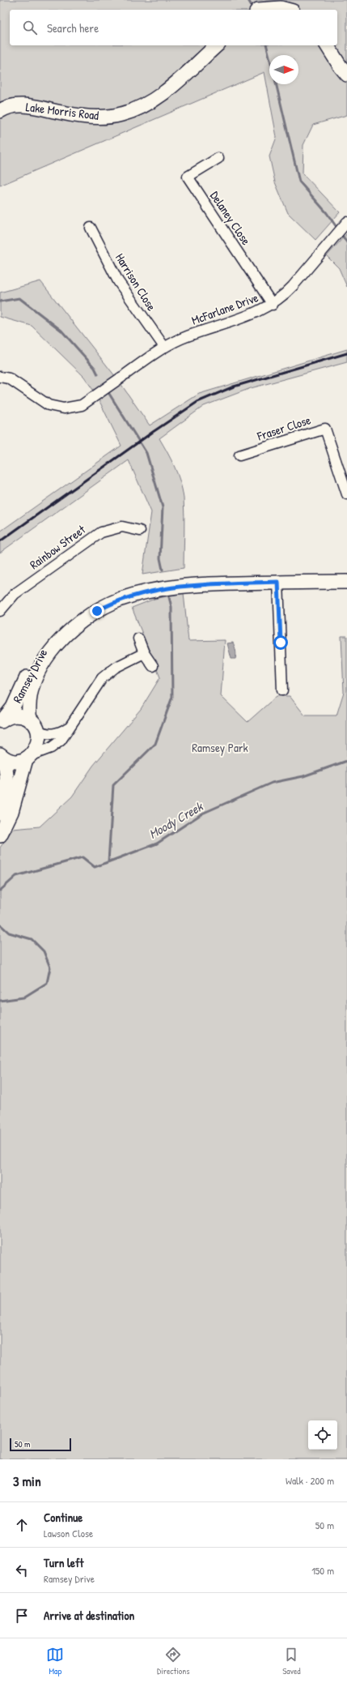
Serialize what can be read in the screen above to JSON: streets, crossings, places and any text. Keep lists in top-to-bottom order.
{
  "streets": {
    "main road": ["Lake Morris Road", "Ramsey Drive"],
    "street": [
      "Delaney Close",
      "Harrison Close",
      "McFarlane Drive",
      "Fraser Close",
      "Rainbow Street"
    ]
  },
  "crossings": [
    ["Delaney Close", "McFarlane Drive"],
    ["Harrison Close", "McFarlane Drive"]
  ],
  "water": ["Moody Creek"],
  "parks": ["Ramsey Park"],
  "scale_bar": "50 m",
  "north": "right",
  "page": {
    "search": "Search here",
    "scale": "50 m",
    "heading": ["3 min", "Walk · 200 m"],
    "list": [
      ["Continue", "Lawson Close", "50 m"],
      ["Turn left", "Ramsey Drive", "150 m"],
      "Arrive at destination"
    ],
    "nav": ["Map", "Directions", "Saved"]
  }
}
